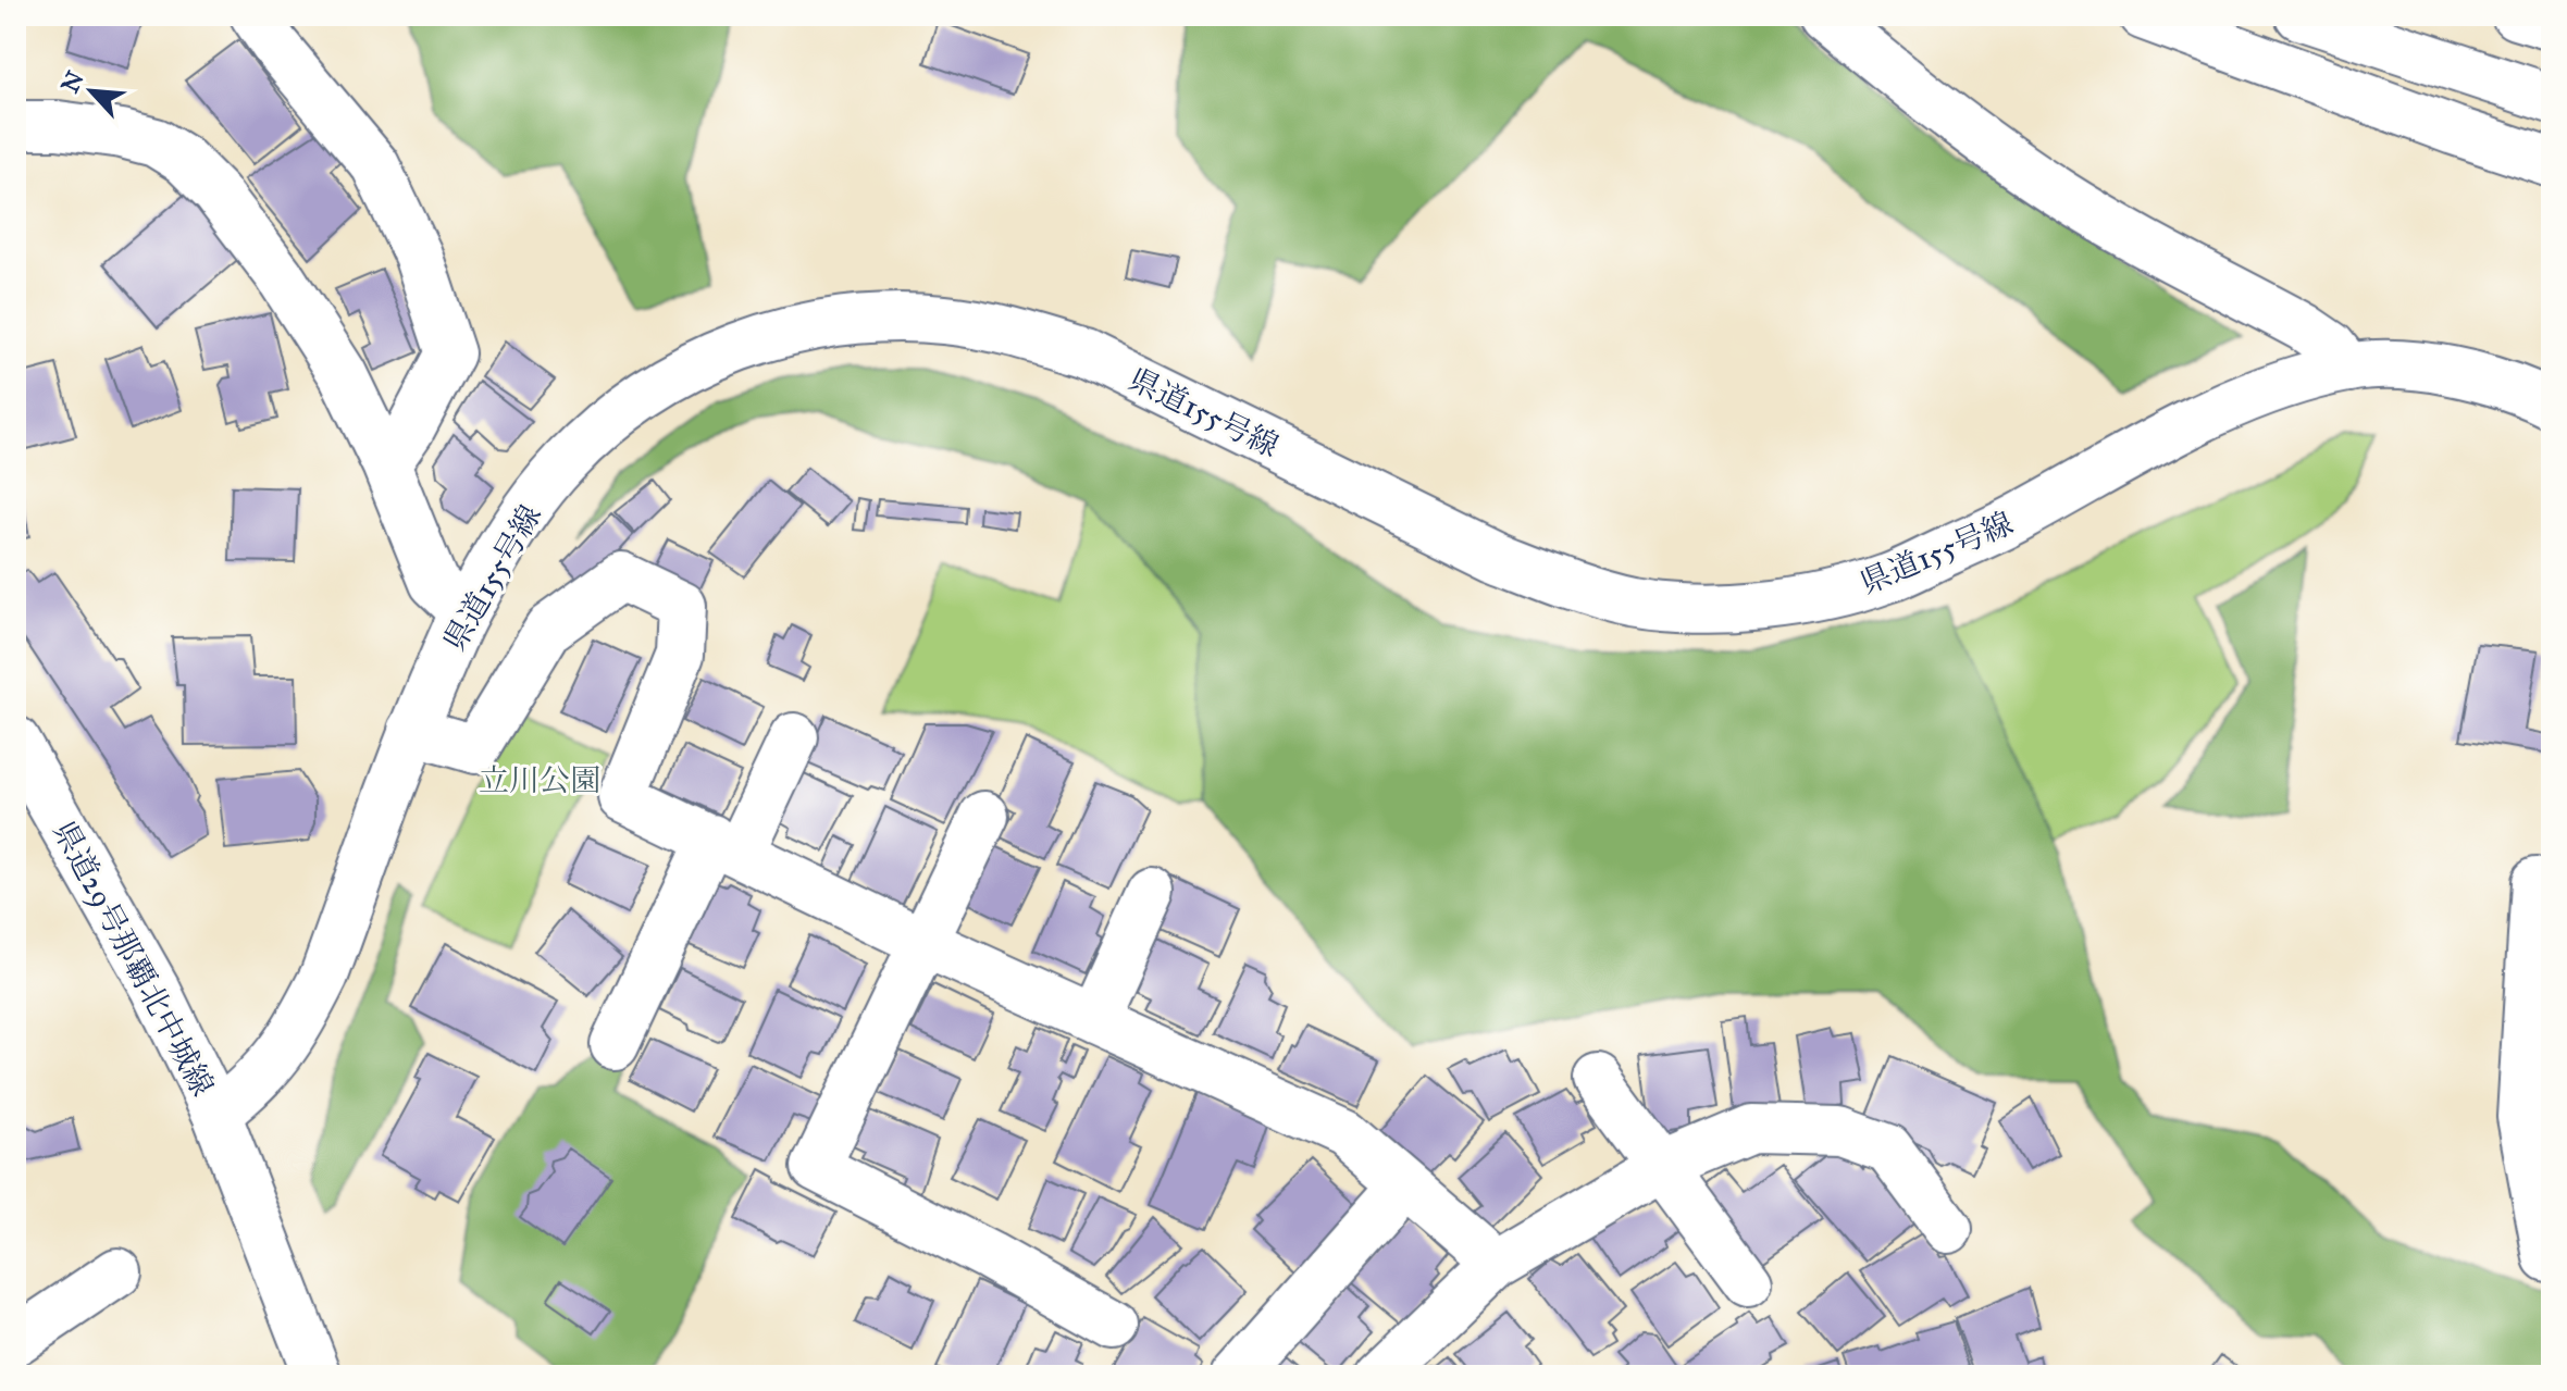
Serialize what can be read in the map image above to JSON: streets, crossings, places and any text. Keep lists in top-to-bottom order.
{
  "streets": {
    "main road": ["県道155号線", "県道29号那覇北中城線"]
  },
  "crossings": [
    ["県道155号線", "県道29号那覇北中城線"]
  ],
  "parks": ["立川公園"],
  "north": "top left"
}
